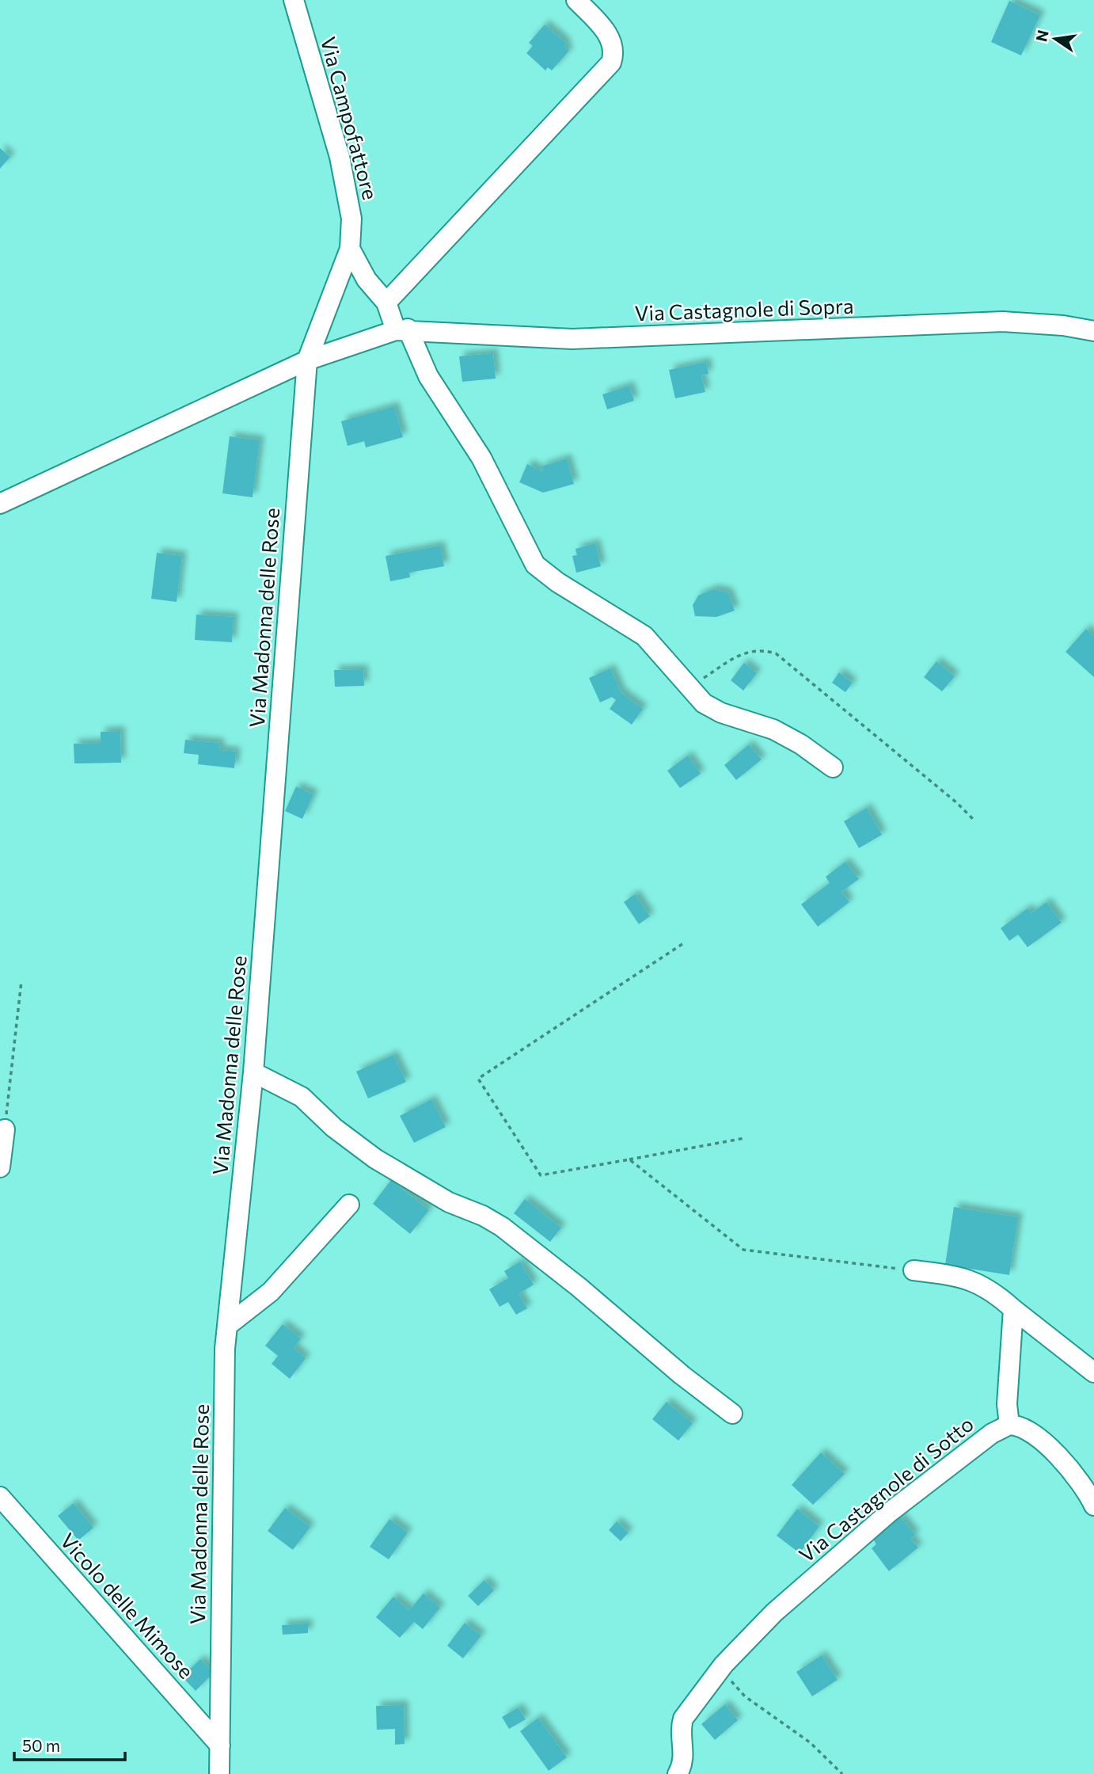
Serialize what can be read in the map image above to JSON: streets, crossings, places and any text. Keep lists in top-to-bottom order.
{
  "streets": {
    "street": [
      "Via Campofattore",
      "Via Castagnole di Sopra",
      "Via Madonna delle Rose",
      "Via Castagnole di Sotto",
      "Vicolo delle Mimose"
    ]
  },
  "crossings": [
    ["Via Campofattore", "Via Madonna delle Rose"],
    ["Via Madonna delle Rose", "Vicolo delle Mimose"]
  ],
  "scale_bar": "50 m",
  "north": "left"
}
